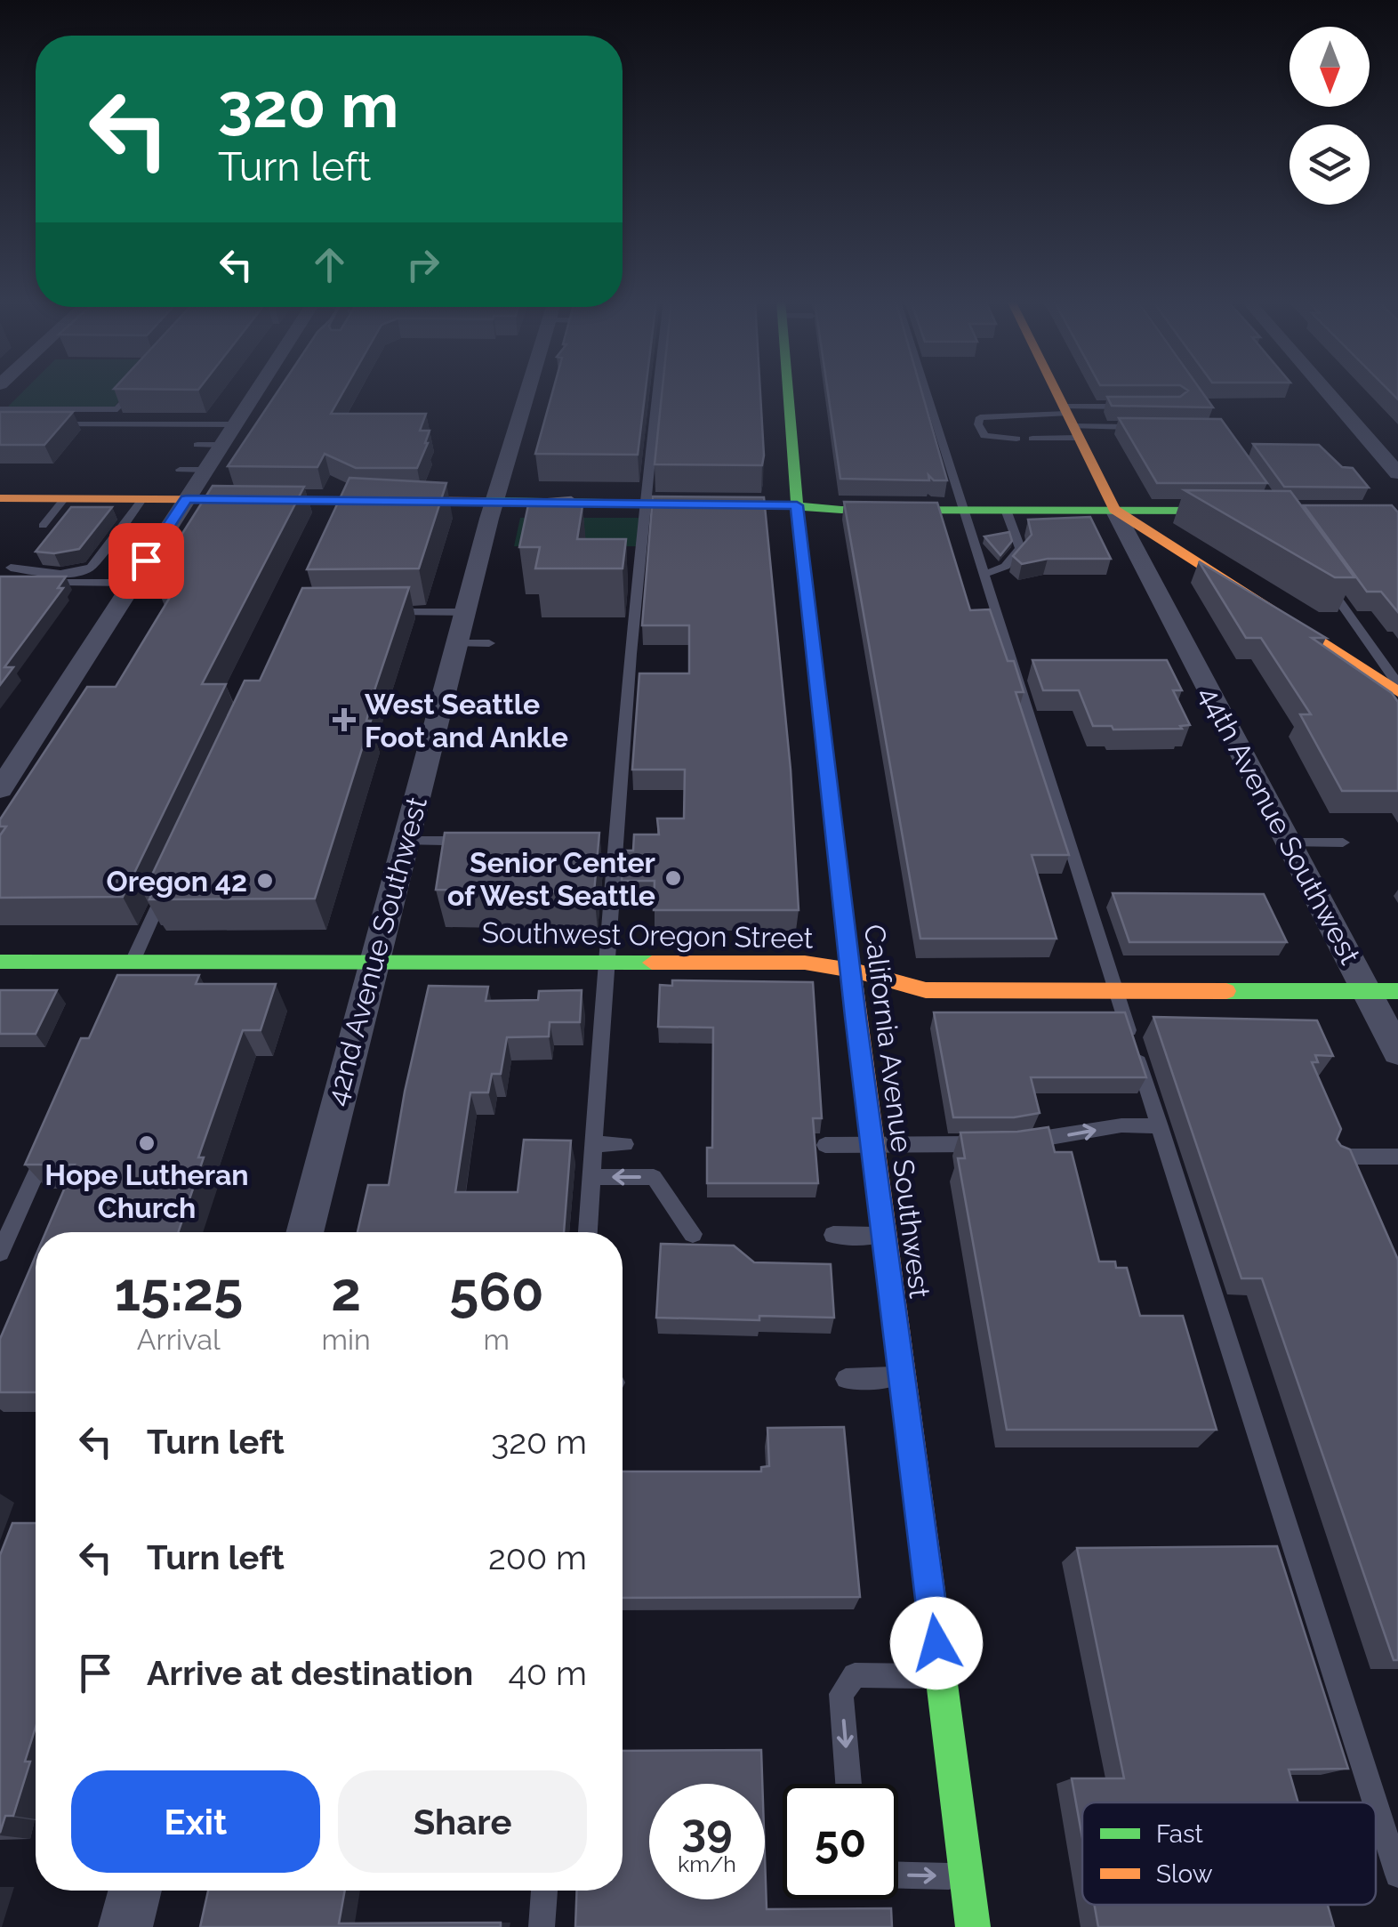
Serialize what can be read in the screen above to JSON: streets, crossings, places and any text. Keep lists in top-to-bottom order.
{
  "streets": {
    "main road": ["44th Avenue Southwest", "Southwest Oregon Street", "California Avenue Southwest"],
    "street": ["42nd Avenue Southwest"]
  },
  "crossings": [
    ["44th Avenue Southwest", "Southwest Oregon Street"],
    ["Southwest Oregon Street", "42nd Avenue Southwest"],
    ["Southwest Oregon Street", "California Avenue Southwest"]
  ],
  "places": {
    "health": ["West Seattle Foot and Ankle"],
    "other": ["Senior Center of West Seattle", "Oregon 42", "Hope Lutheran Church"]
  },
  "legend": ["Fast", "Slow"],
  "north": "bottom",
  "page": {
    "turn": ["320 m", "Turn left"],
    "eta": [
      "15:25",
      "Arrival",
      "2",
      "min",
      "560",
      "m"
    ],
    "list": [
      {
        "name": "Turn left",
        "value": "320 m"
      },
      {
        "name": "Turn left",
        "value": "200 m"
      },
      {
        "name": "Arrive at destination",
        "value": "40 m"
      }
    ],
    "buttons": ["Exit", "Share"],
    "speed": "39 km/h",
    "limit": "50"
  }
}
